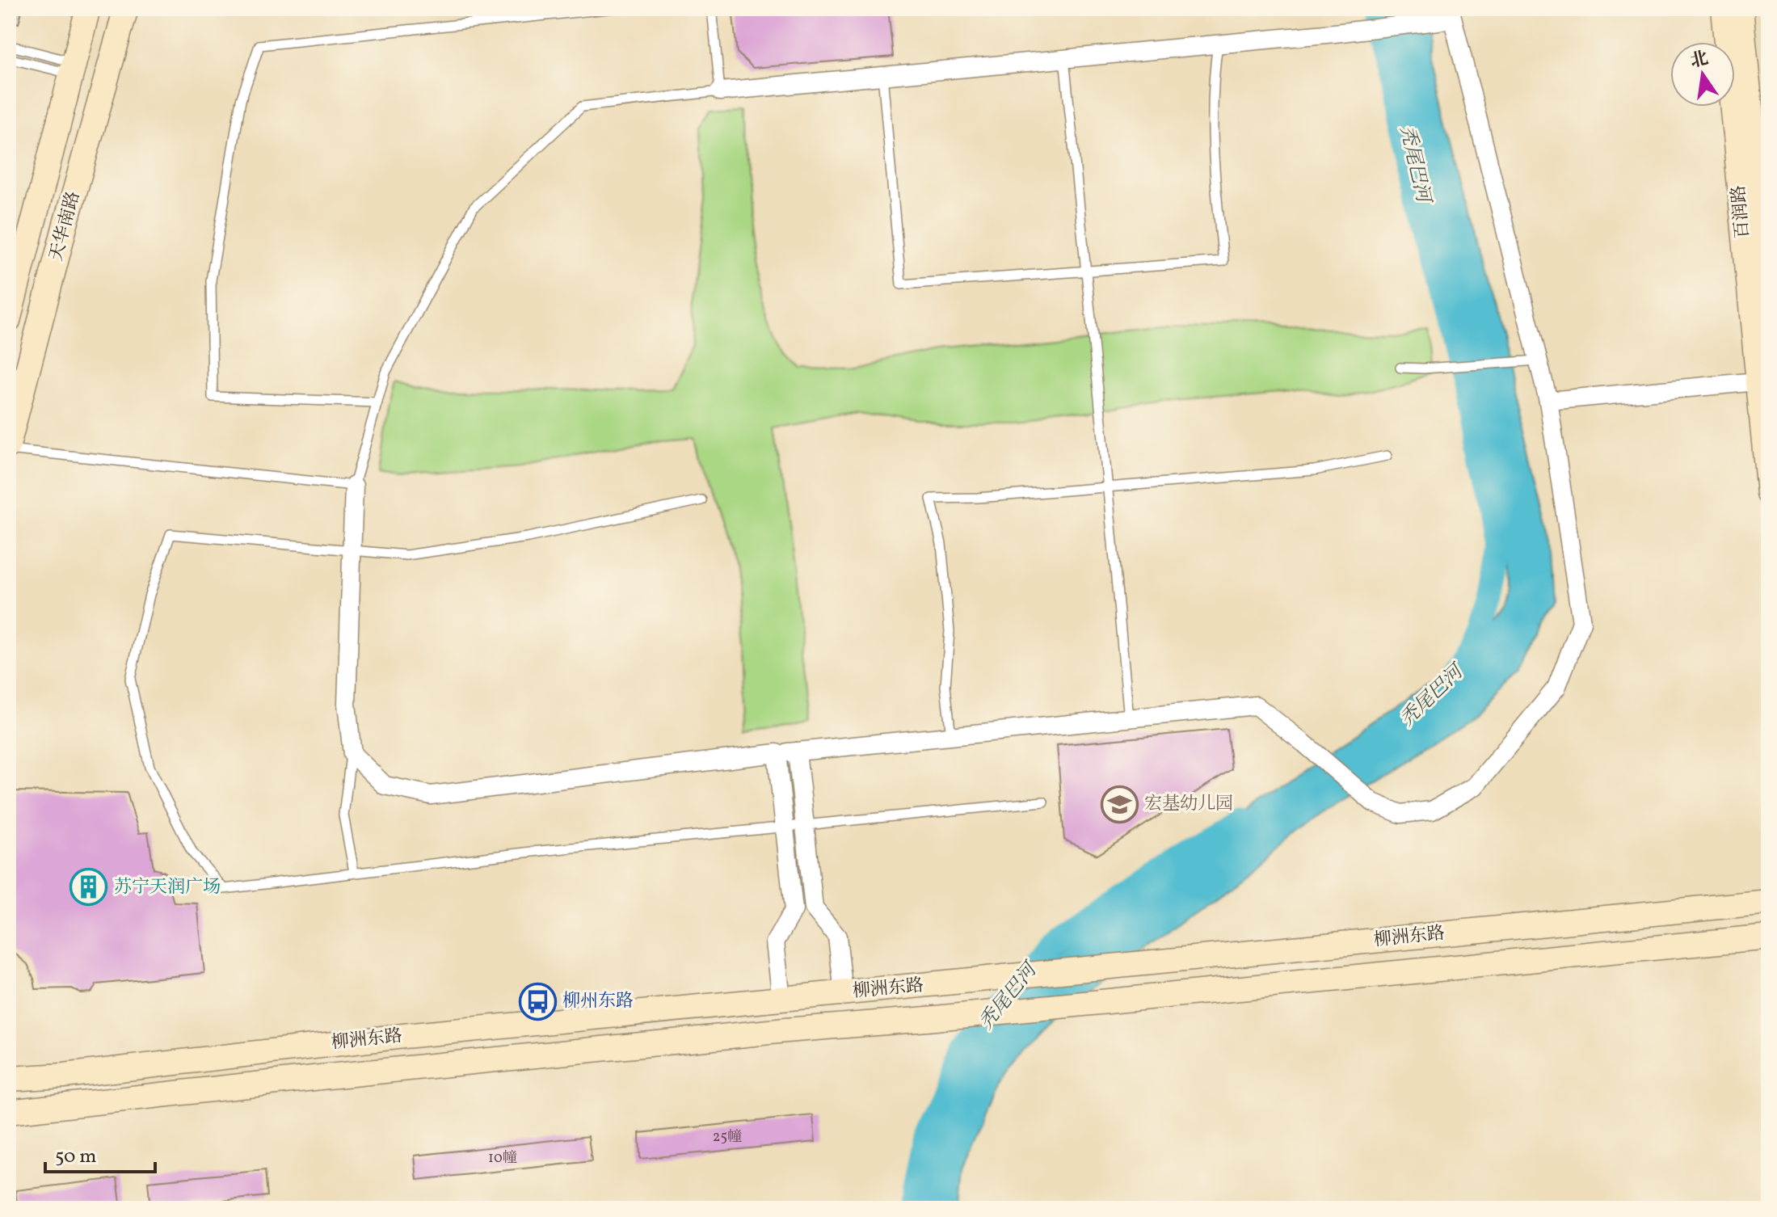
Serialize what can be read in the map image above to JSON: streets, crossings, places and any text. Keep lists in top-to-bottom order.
{
  "streets": {
    "main road": ["百润路", "天华南路", "柳洲东路"]
  },
  "water": ["秃尾巴河"],
  "places": {
    "school or university": ["宏基幼儿园"],
    "building": ["苏宁天润广场"],
    "bus stop": ["柳州东路"]
  },
  "house_numbers": ["25幢", "10幢"],
  "scale_bar": "50 m",
  "north": "top"
}
